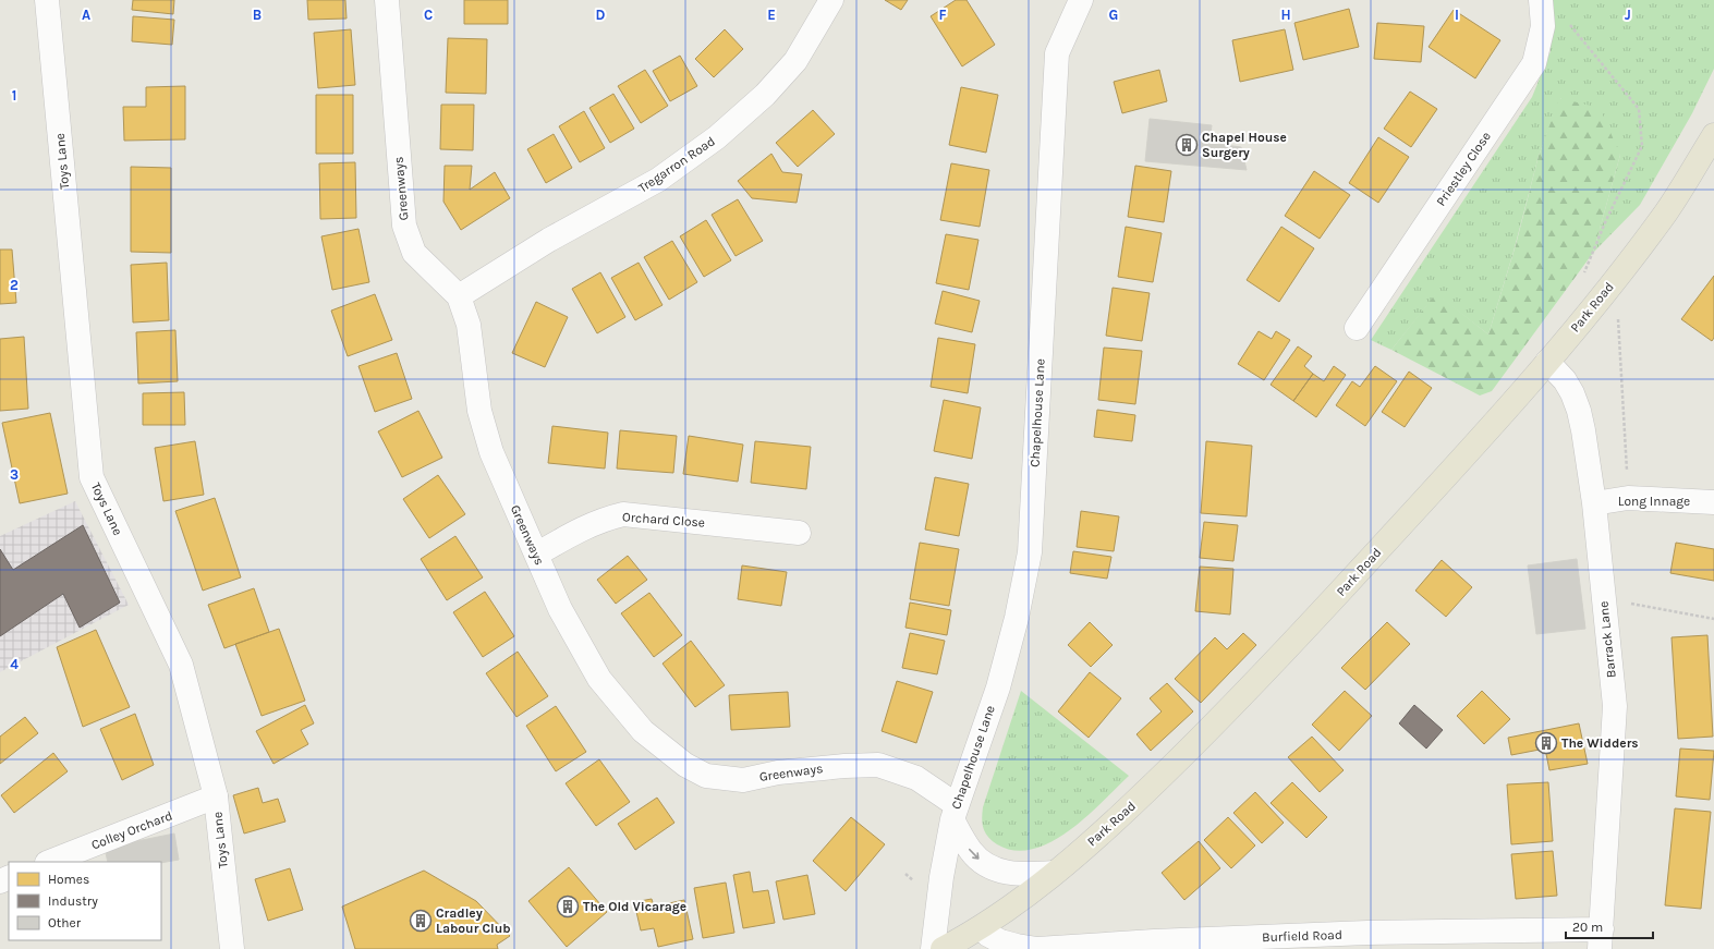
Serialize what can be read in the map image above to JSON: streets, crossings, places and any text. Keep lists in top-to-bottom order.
{
  "streets": {
    "highway": ["Park Road"],
    "street": [
      "Toys Lane",
      "Tregarron Road",
      "Priestley Close",
      "Greenways",
      "Chapelhouse Lane",
      "Long Innage",
      "Orchard Close",
      "Barrack Lane",
      "Colley Orchard",
      "Burfield Road"
    ]
  },
  "crossings": [
    ["Toys Lane", "Colley Orchard"],
    ["Tregarron Road", "Greenways"],
    ["Greenways", "Chapelhouse Lane"],
    ["Greenways", "Orchard Close"],
    ["Park Road", "Chapelhouse Lane"],
    ["Park Road", "Barrack Lane"],
    ["Park Road", "Burfield Road"],
    ["Long Innage", "Barrack Lane"],
    ["Barrack Lane", "Burfield Road"]
  ],
  "places": {
    "building": [
      "Chapel House Surgery",
      "The Widders",
      "The Old Vicarage",
      "Cradley Labour Club"
    ]
  },
  "legend": ["Homes", "Industry", "Other"],
  "scale_bar": "20 m",
  "grid": {
    "columns": [
      "A",
      "B",
      "C",
      "D",
      "E",
      "F",
      "G",
      "H",
      "I",
      "J"
    ],
    "rows": [
      "1",
      "2",
      "3",
      "4"
    ]
  }
}
